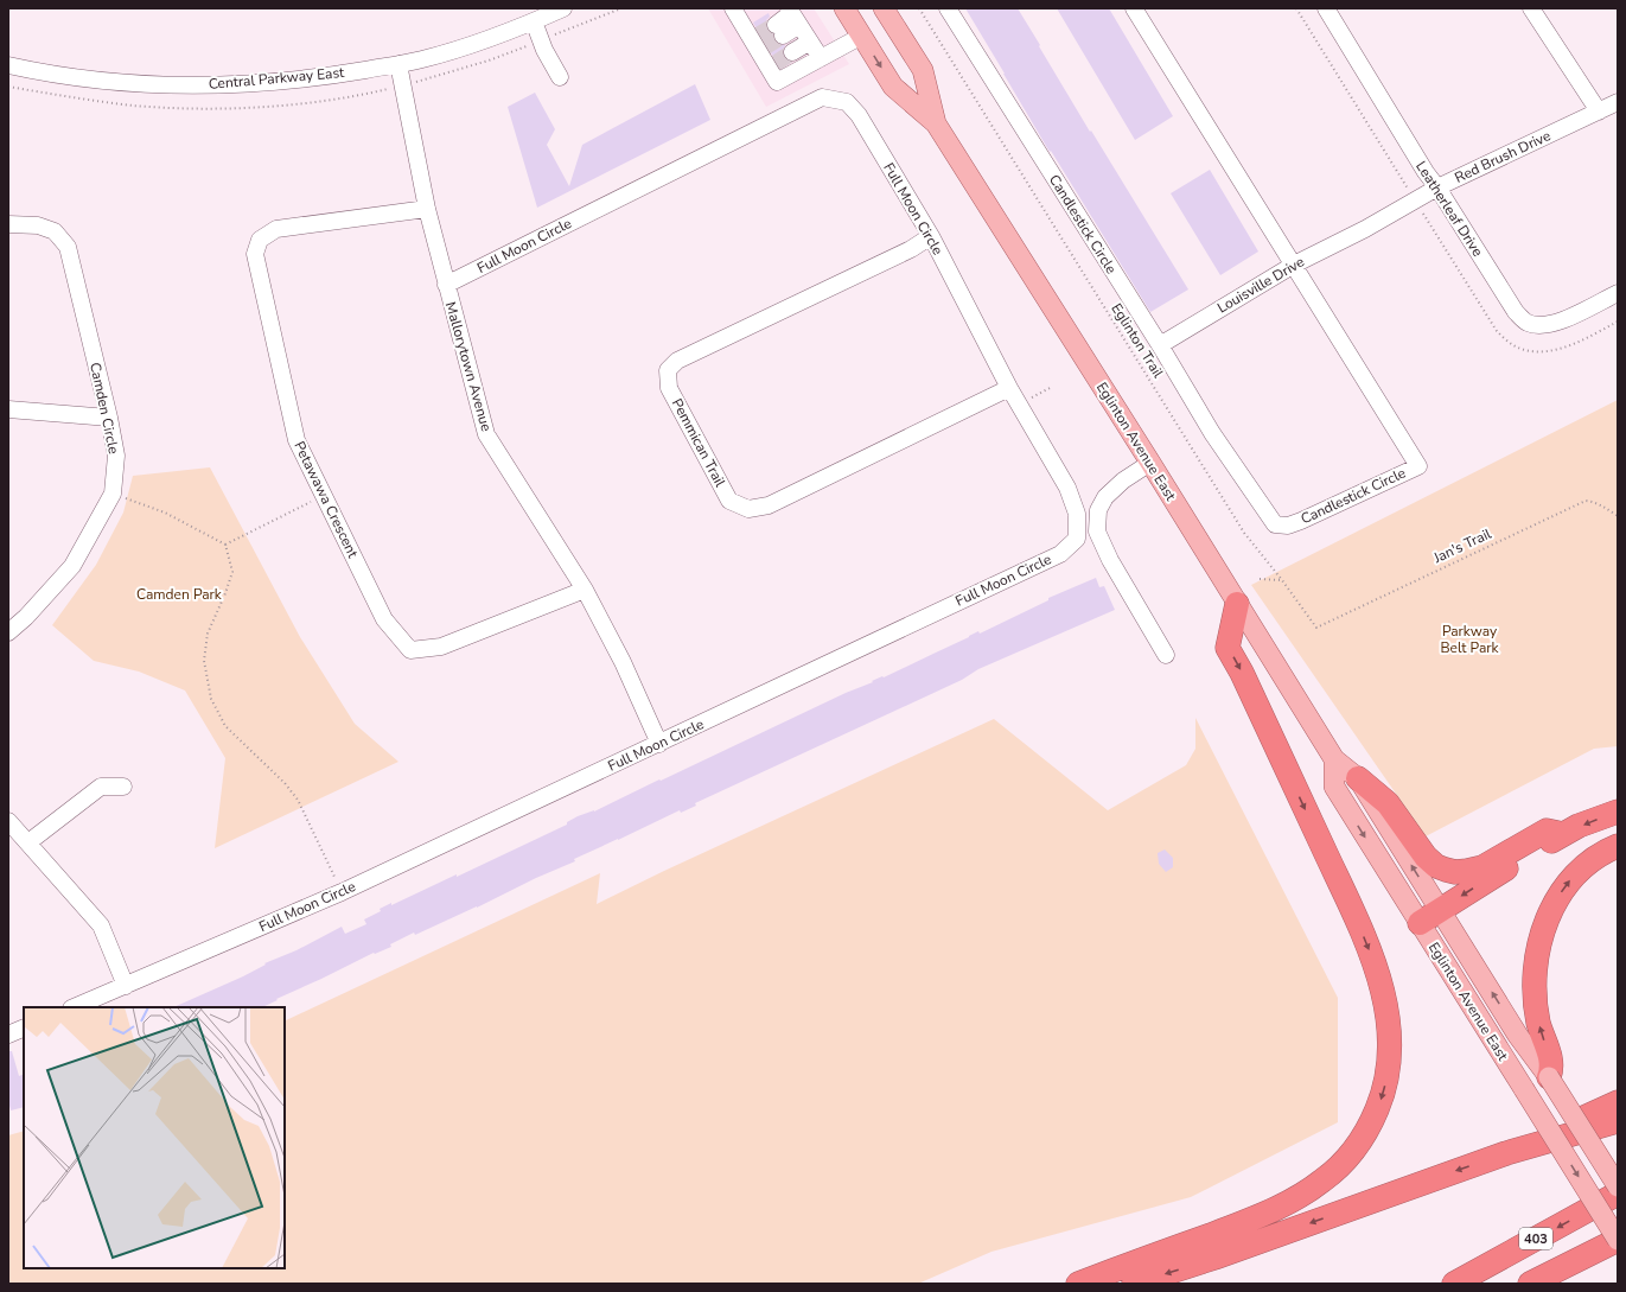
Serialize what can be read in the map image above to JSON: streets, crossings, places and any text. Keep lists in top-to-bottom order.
{
  "streets": {
    "highway": ["403"],
    "main road": ["Eglinton Avenue East"],
    "street": [
      "Central Parkway East",
      "Red Brush Drive",
      "Full Moon Circle",
      "Leatherleaf Drive",
      "Candlestick Circle",
      "Louisville Drive",
      "Mallorytown Avenue",
      "Camden Circle",
      "Pemmican Trail",
      "Petawawa Crescent"
    ],
    "path": ["Eglinton Trail", "Jan's Trail"]
  },
  "crossings": [
    ["Central Parkway East", "Mallorytown Avenue"],
    ["Red Brush Drive", "Leatherleaf Drive"],
    ["Red Brush Drive", "Louisville Drive"],
    ["Full Moon Circle", "Mallorytown Avenue"],
    ["Full Moon Circle", "Pemmican Trail"],
    ["Candlestick Circle", "Louisville Drive"],
    ["Eglinton Trail", "Jan's Trail"],
    ["Mallorytown Avenue", "Petawawa Crescent"],
    ["Eglinton Avenue East", "403"]
  ],
  "parks": ["Camden Park", "Parkway Belt Park"]
}
